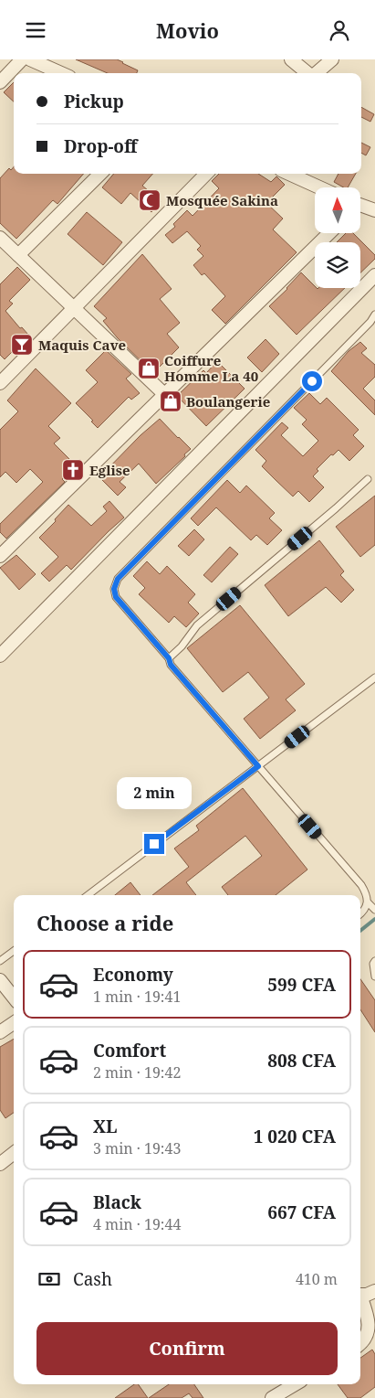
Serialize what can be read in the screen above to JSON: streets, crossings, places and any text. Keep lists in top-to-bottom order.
{
  "places": {
    "mosque": ["Mosquée Sakina"],
    "bar": ["Maquis Cave"],
    "shop": ["Coiffure Homme La 40", "Boulangerie"],
    "church": ["Eglise"]
  },
  "north": "top",
  "page": {
    "header": "Movio",
    "banner": ["Pickup", "Drop-off"],
    "bubble": "2 min",
    "heading": "Choose a ride",
    "list": [
      {
        "name": "Economy",
        "note": "1 min · 19:41",
        "value": "599 CFA"
      },
      {
        "name": "Comfort",
        "note": "2 min · 19:42",
        "value": "808 CFA"
      },
      {
        "name": "XL",
        "note": "3 min · 19:43",
        "value": "1 020 CFA"
      },
      {
        "name": "Black",
        "note": "4 min · 19:44",
        "value": "667 CFA"
      }
    ],
    "pay": ["Cash", "410 m"],
    "buttons": "Confirm"
  }
}
